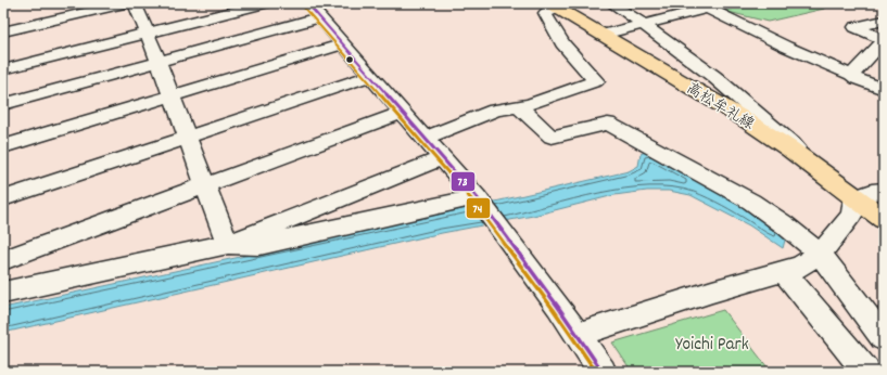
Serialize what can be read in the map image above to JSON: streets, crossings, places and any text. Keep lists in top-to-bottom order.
{
  "streets": {
    "main road": ["高松牟礼線"]
  },
  "parks": ["Yoichi Park"],
  "lines": ["transit line 73", "transit line 74"]
}
